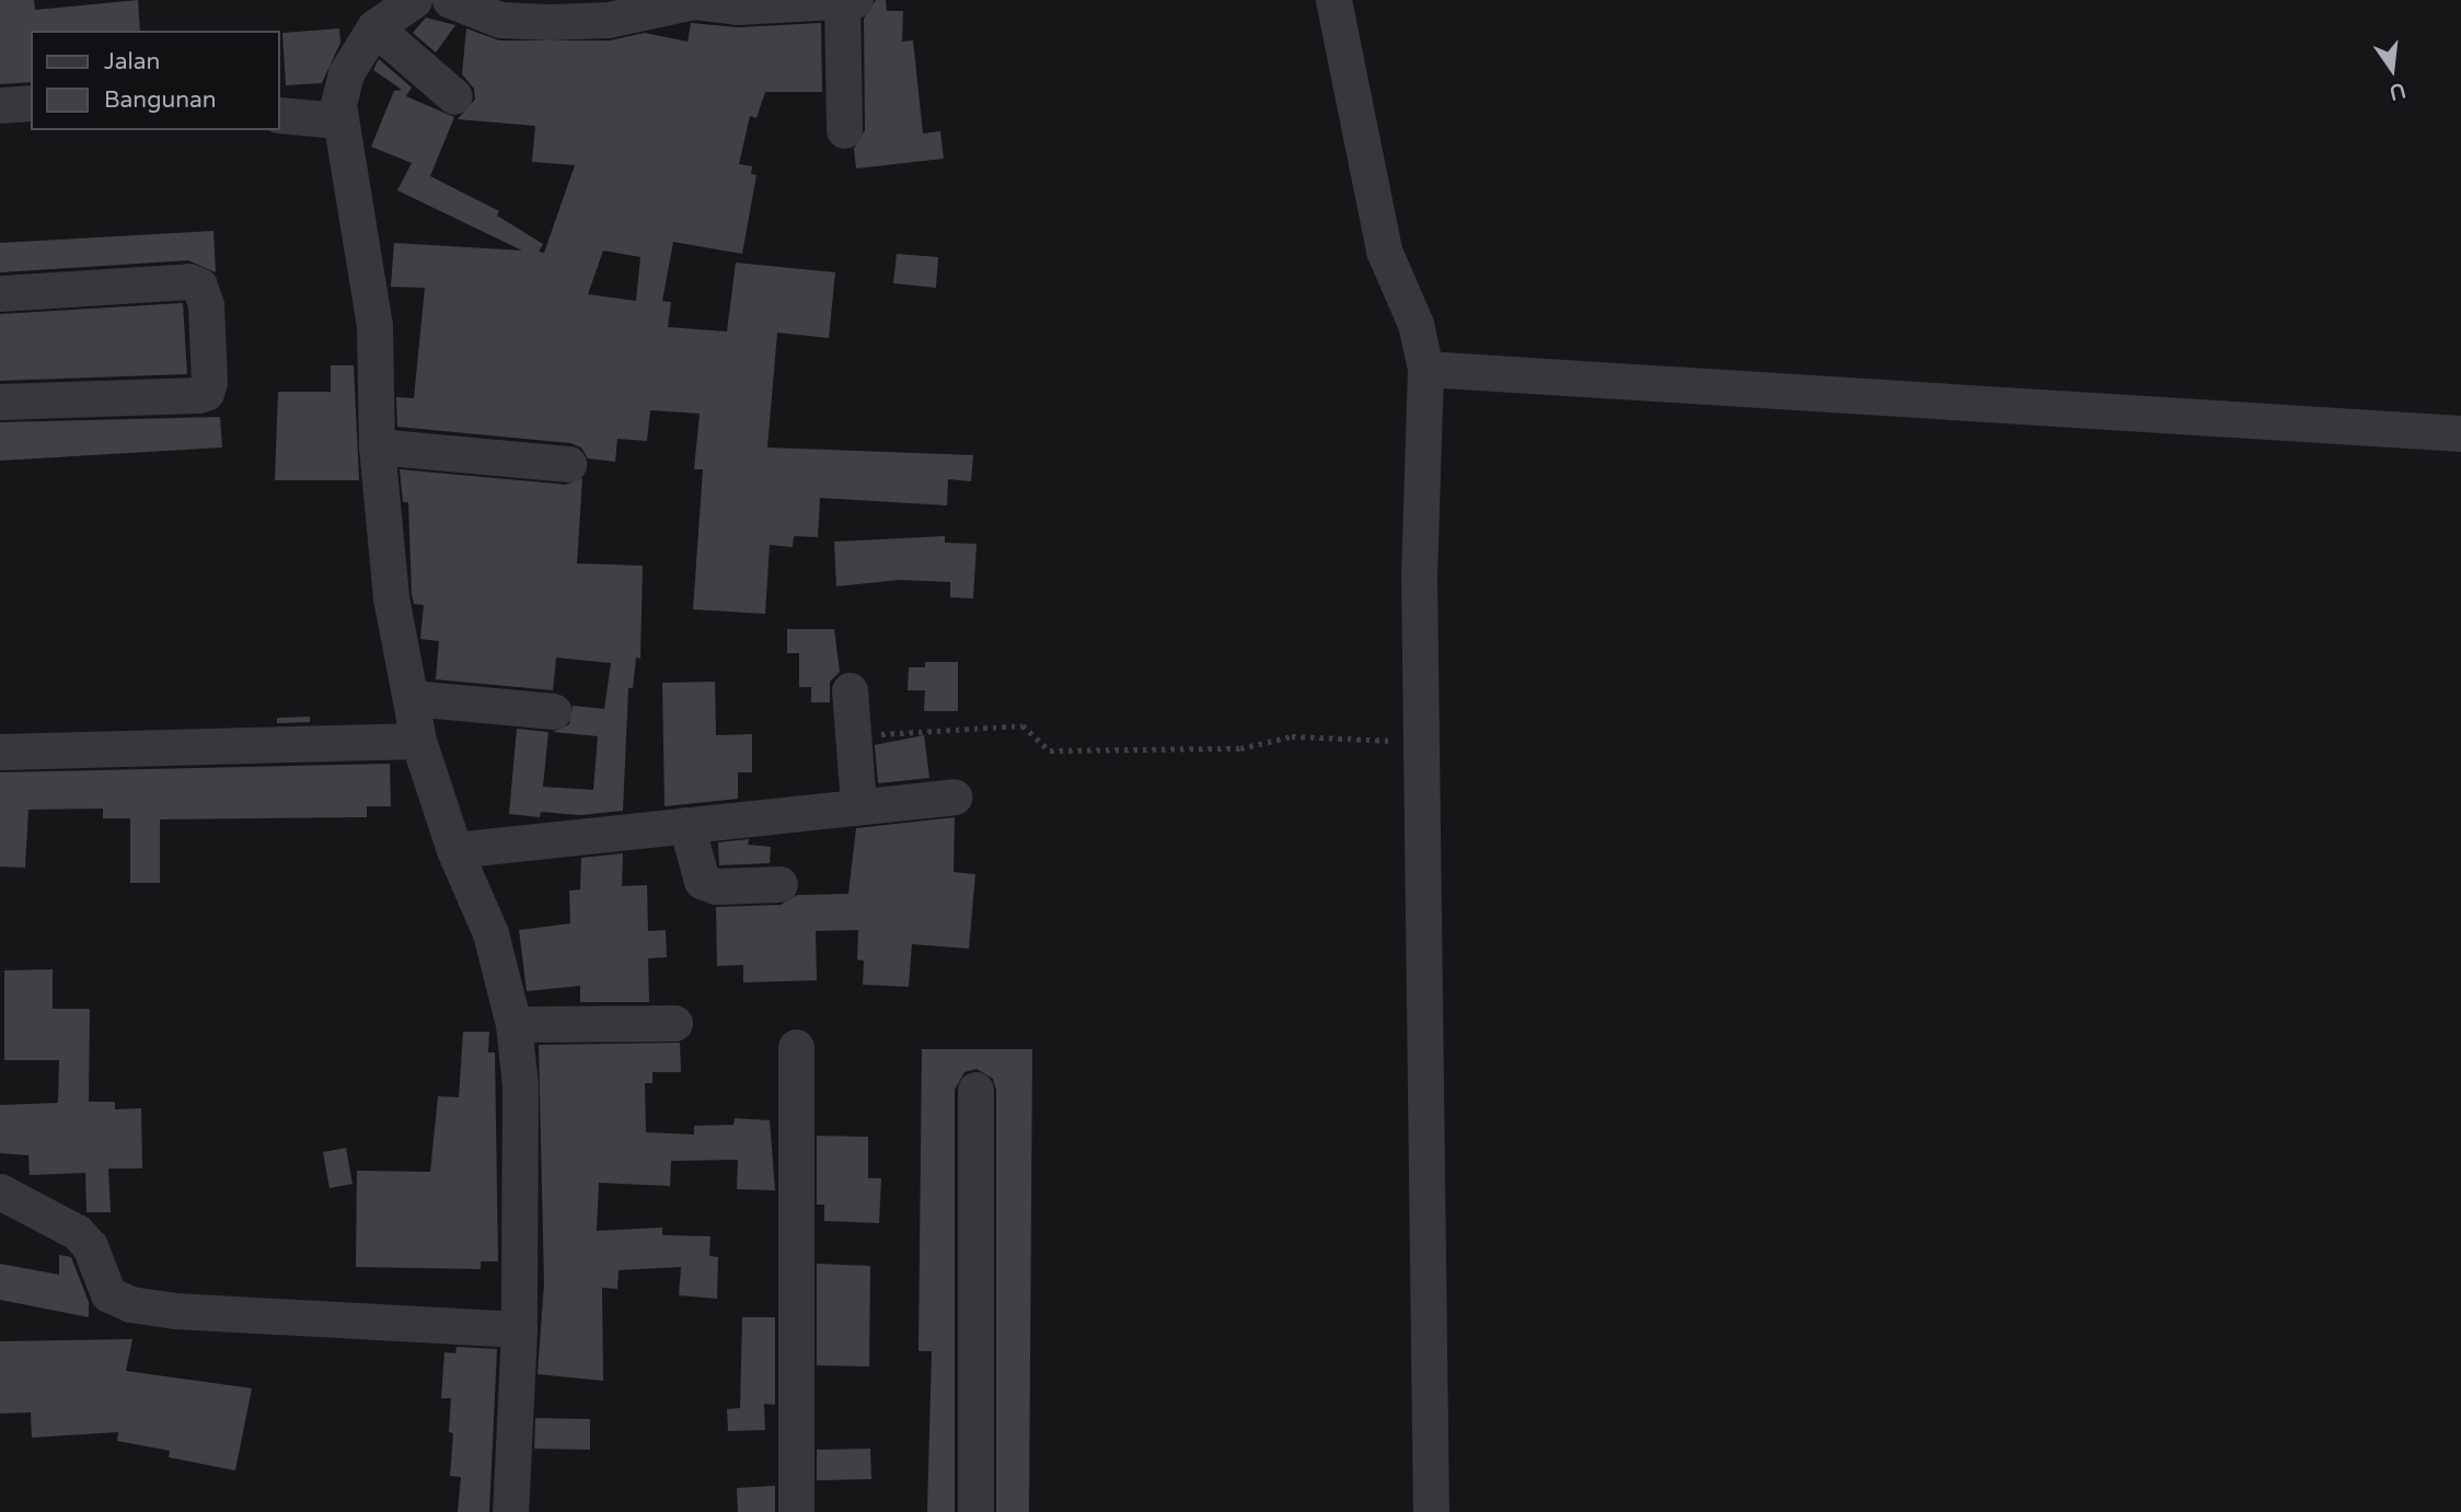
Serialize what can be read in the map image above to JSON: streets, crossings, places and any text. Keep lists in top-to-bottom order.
{
  "legend": ["Jalan", "Bangunan"],
  "north": "bottom"
}
